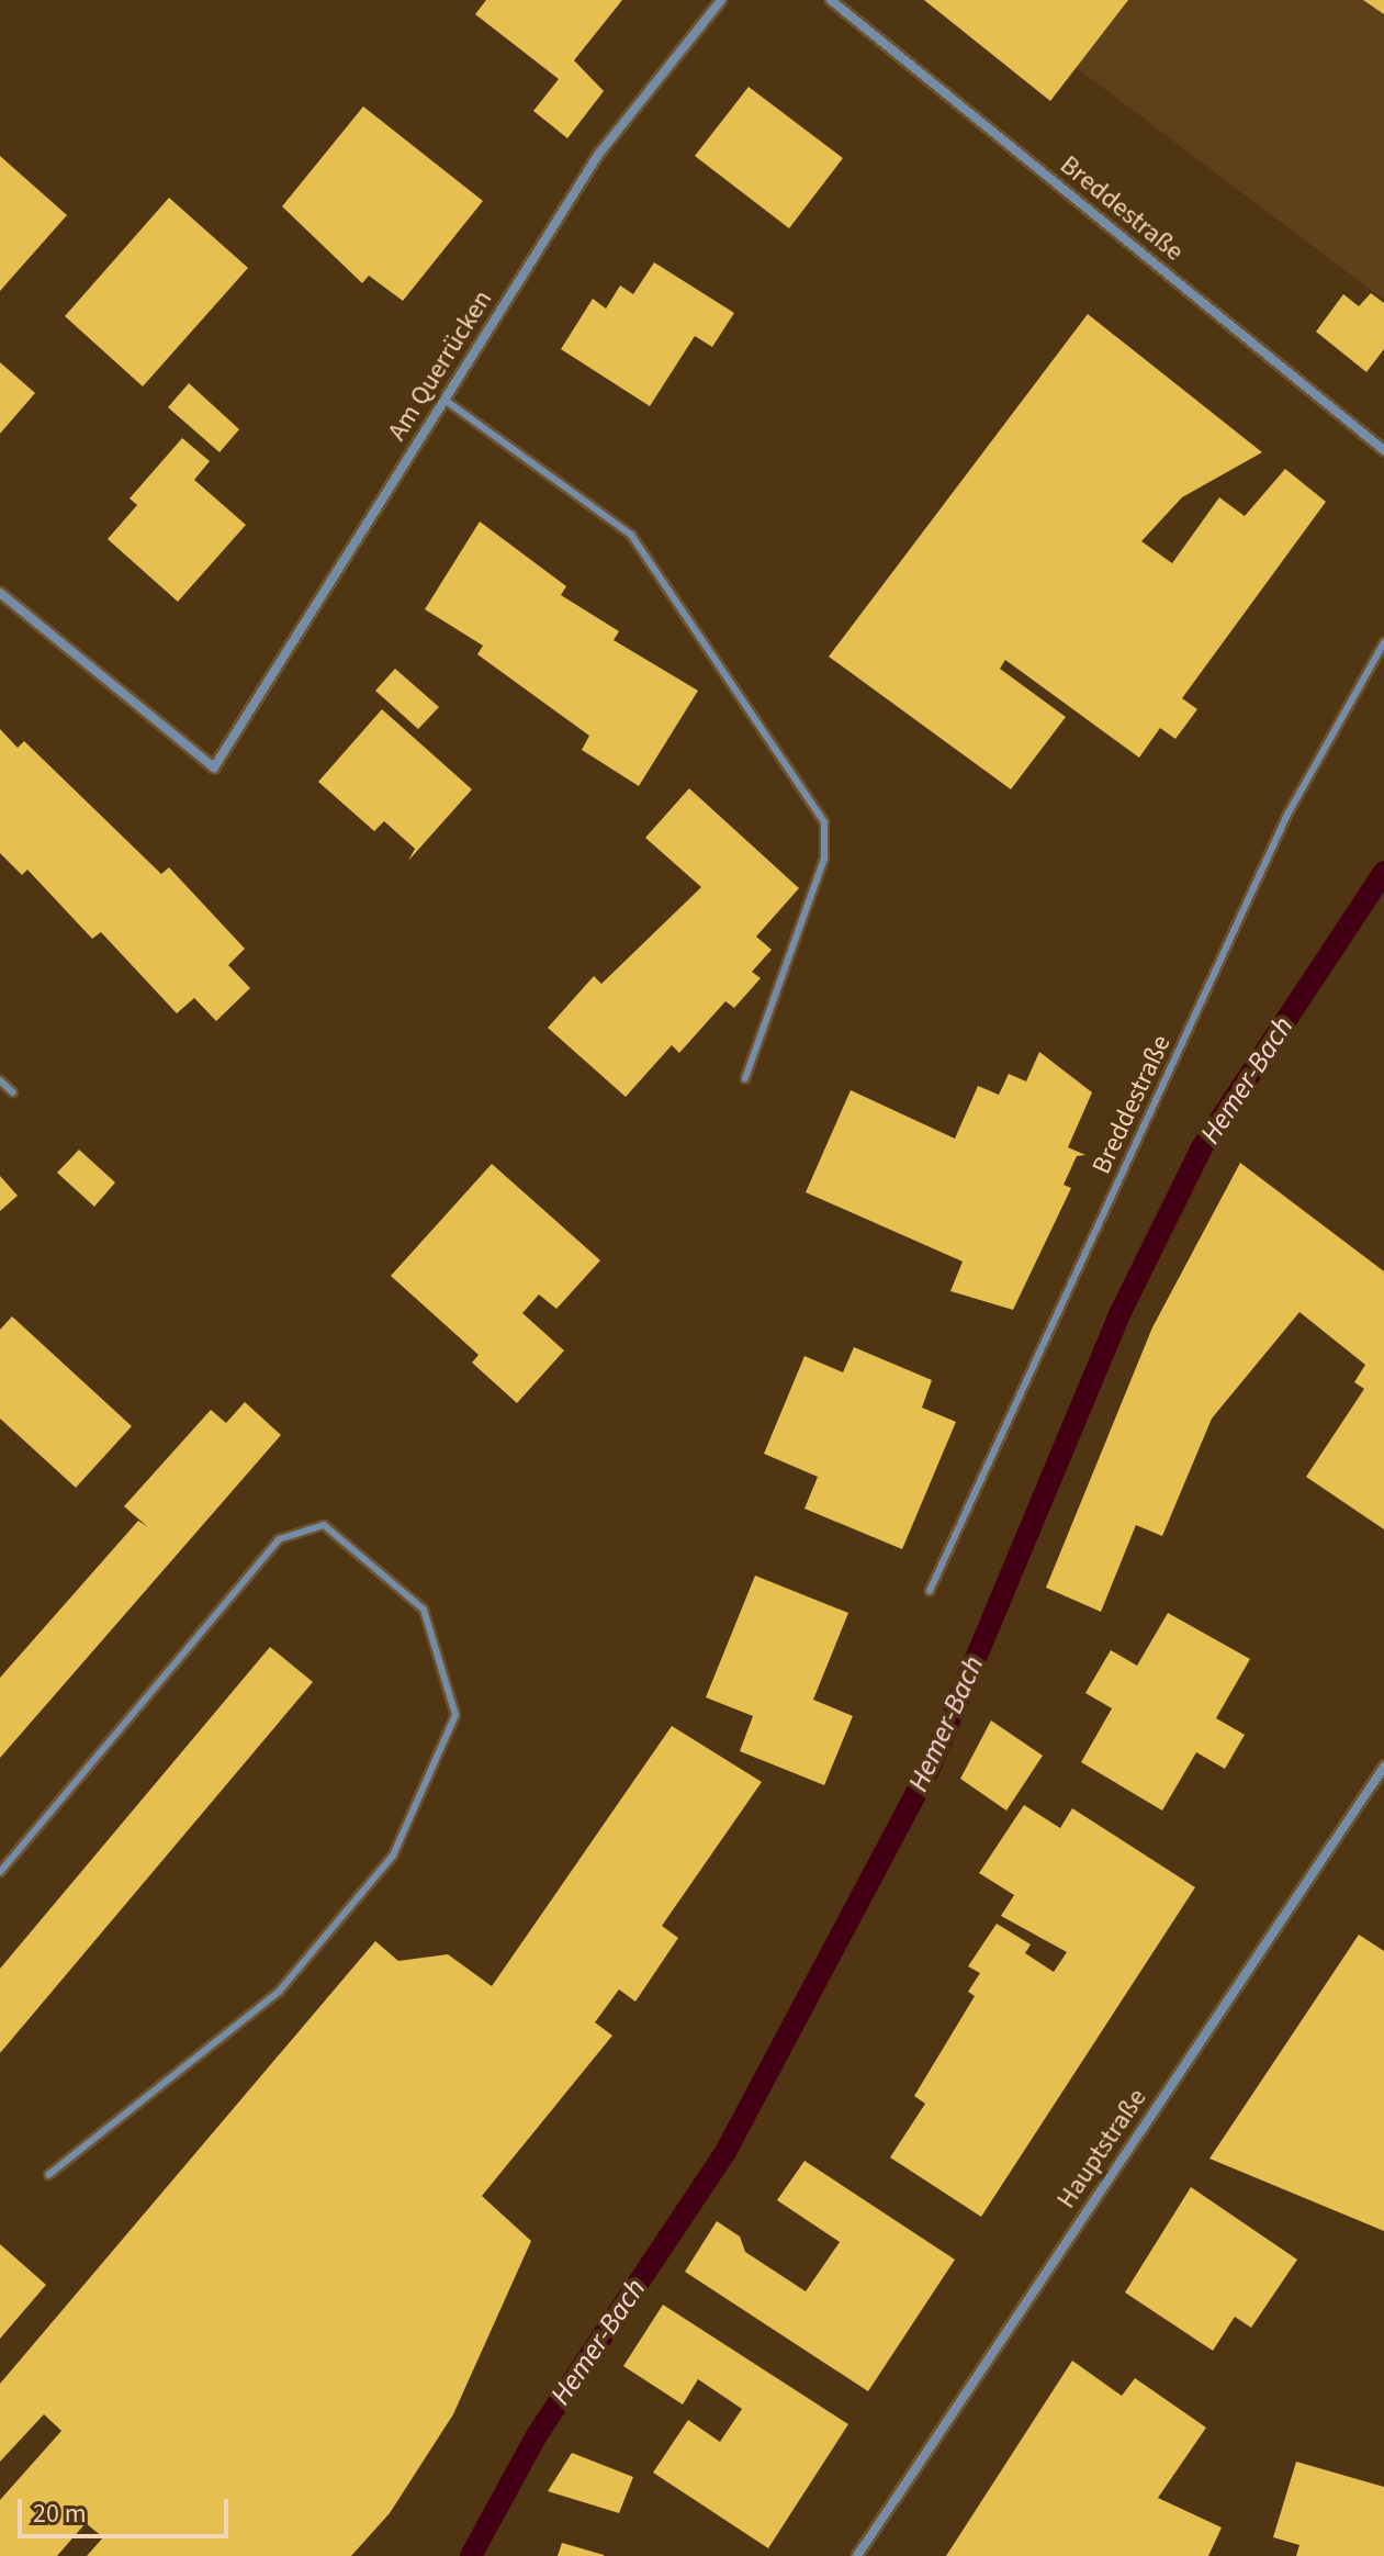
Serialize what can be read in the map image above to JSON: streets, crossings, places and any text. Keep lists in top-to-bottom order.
{
  "streets": {
    "street": ["Breddestraße", "Am Querrücken", "Hauptstraße"]
  },
  "water": ["Hemer-Bach"],
  "scale_bar": "20 m"
}
